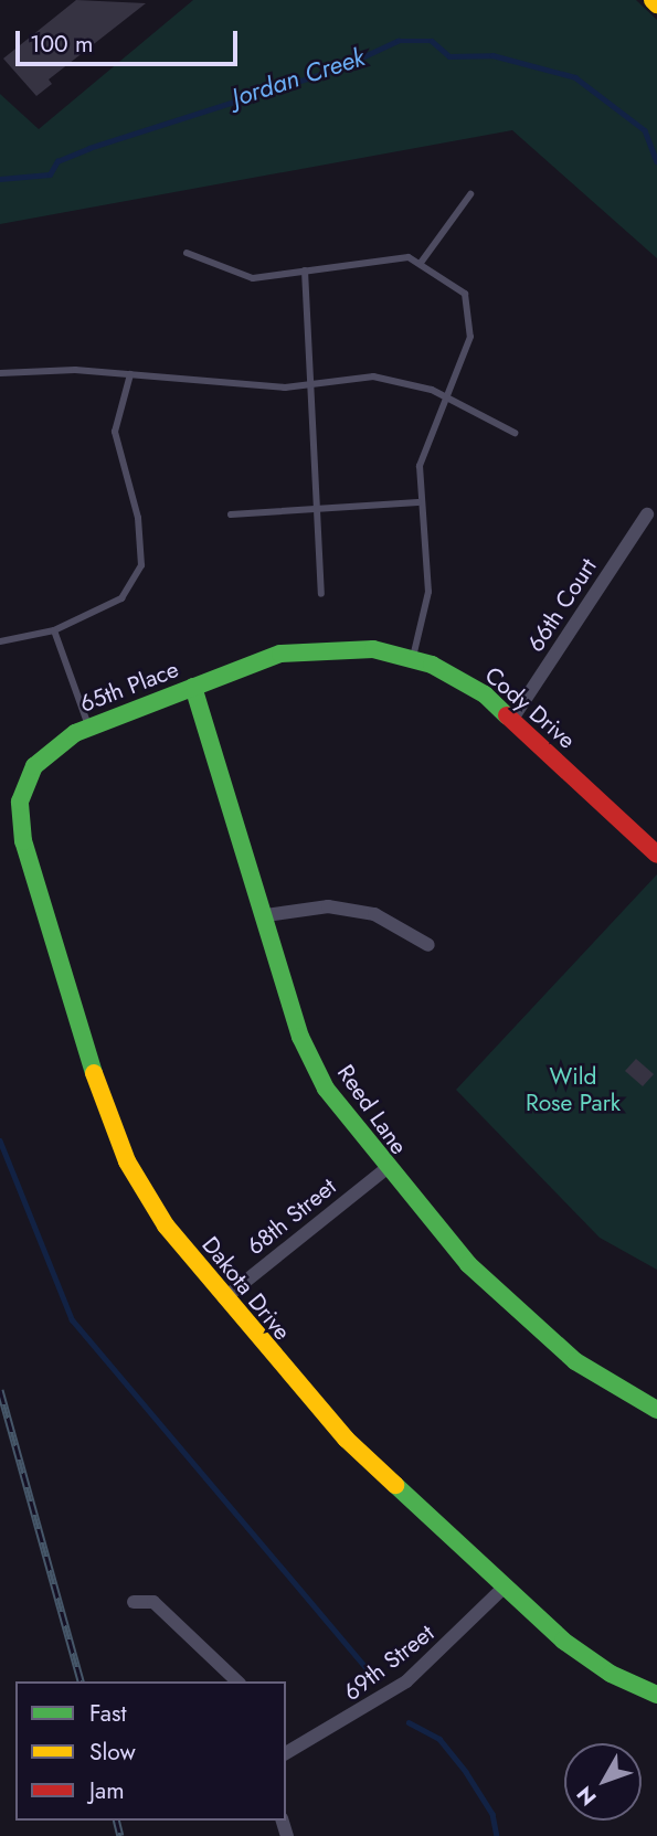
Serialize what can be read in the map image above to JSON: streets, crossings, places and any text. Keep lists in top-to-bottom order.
{
  "streets": {
    "street": [
      "66th Court",
      "65th Place",
      "Cody Drive",
      "Reed Lane",
      "68th Street",
      "Dakota Drive",
      "69th Street"
    ]
  },
  "crossings": [
    ["66th Court", "Cody Drive"],
    ["65th Place", "Cody Drive"],
    ["65th Place", "Reed Lane"],
    ["65th Place", "Dakota Drive"],
    ["Reed Lane", "68th Street"],
    ["68th Street", "Dakota Drive"],
    ["Dakota Drive", "69th Street"]
  ],
  "water": ["Jordan Creek"],
  "parks": ["Wild Rose Park"],
  "legend": ["Fast", "Slow", "Jam"],
  "scale_bar": "100 m",
  "north": "bottom left"
}
